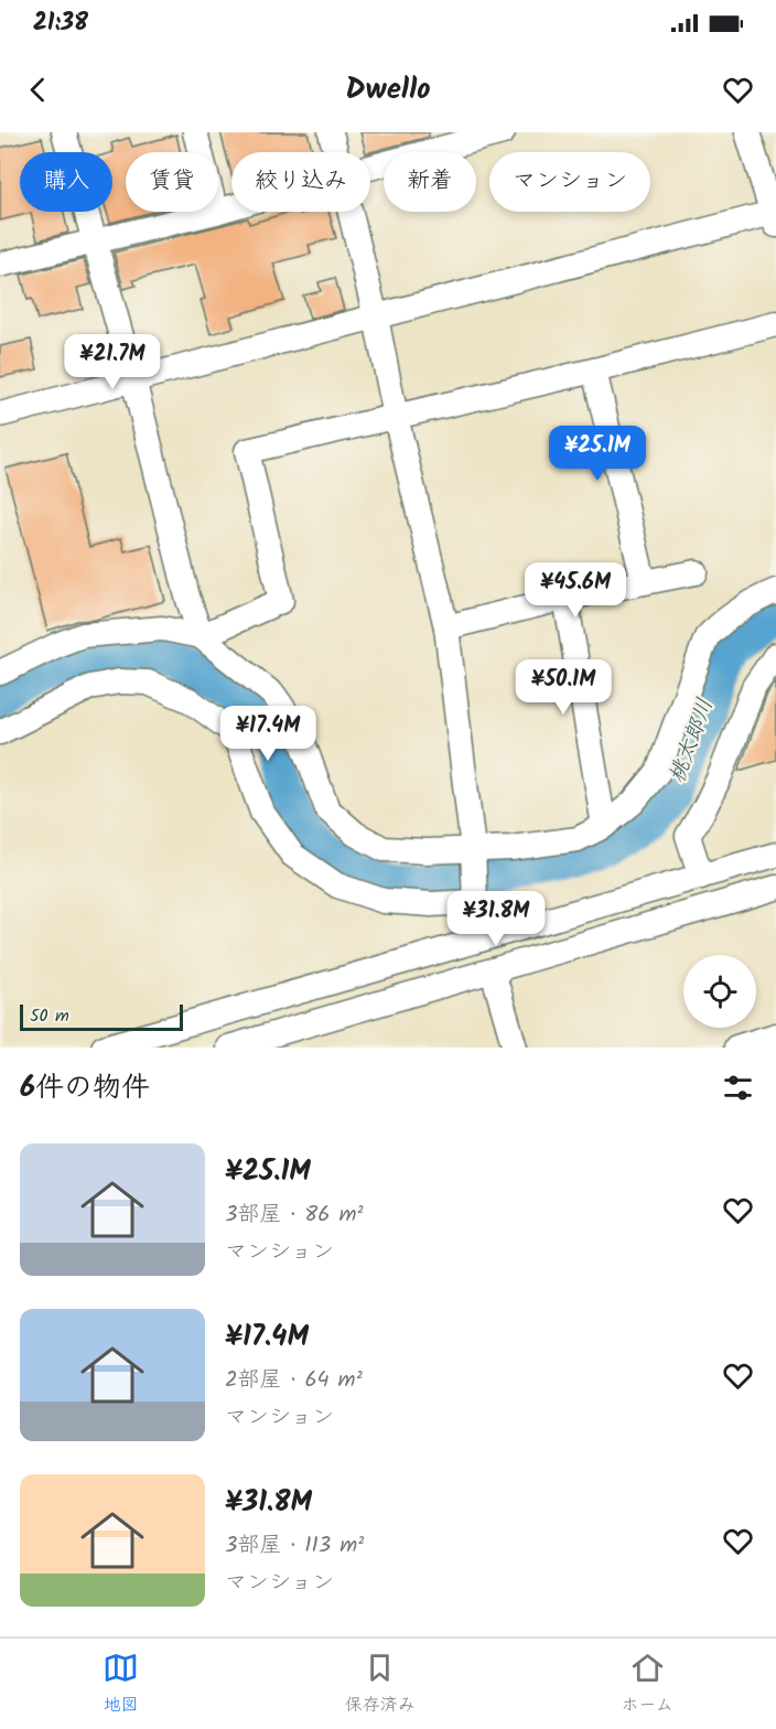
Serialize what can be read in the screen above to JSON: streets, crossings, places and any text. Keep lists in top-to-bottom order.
{
  "water": ["桃太郎川"],
  "scale_bar": "50 m",
  "page": {
    "status": "21:38",
    "header": "Dwello",
    "chip": [
      "購入",
      "賃貸",
      "絞り込み",
      "新着",
      "マンション"
    ],
    "price": [
      "¥21.7M",
      "¥25.1M",
      "¥45.6M",
      "¥50.1M",
      "¥17.4M",
      "¥31.8M"
    ],
    "scale": "50 m",
    "heading": "6件の物件",
    "list": [
      {
        "name": "¥25.1M",
        "note": "3部屋 · 86 m² · マンション"
      },
      {
        "name": "¥17.4M",
        "note": "2部屋 · 64 m² · マンション"
      },
      {
        "name": "¥31.8M",
        "note": "3部屋 · 113 m² · マンション"
      }
    ],
    "tabs": ["地図", "保存済み", "ホーム"]
  }
}
